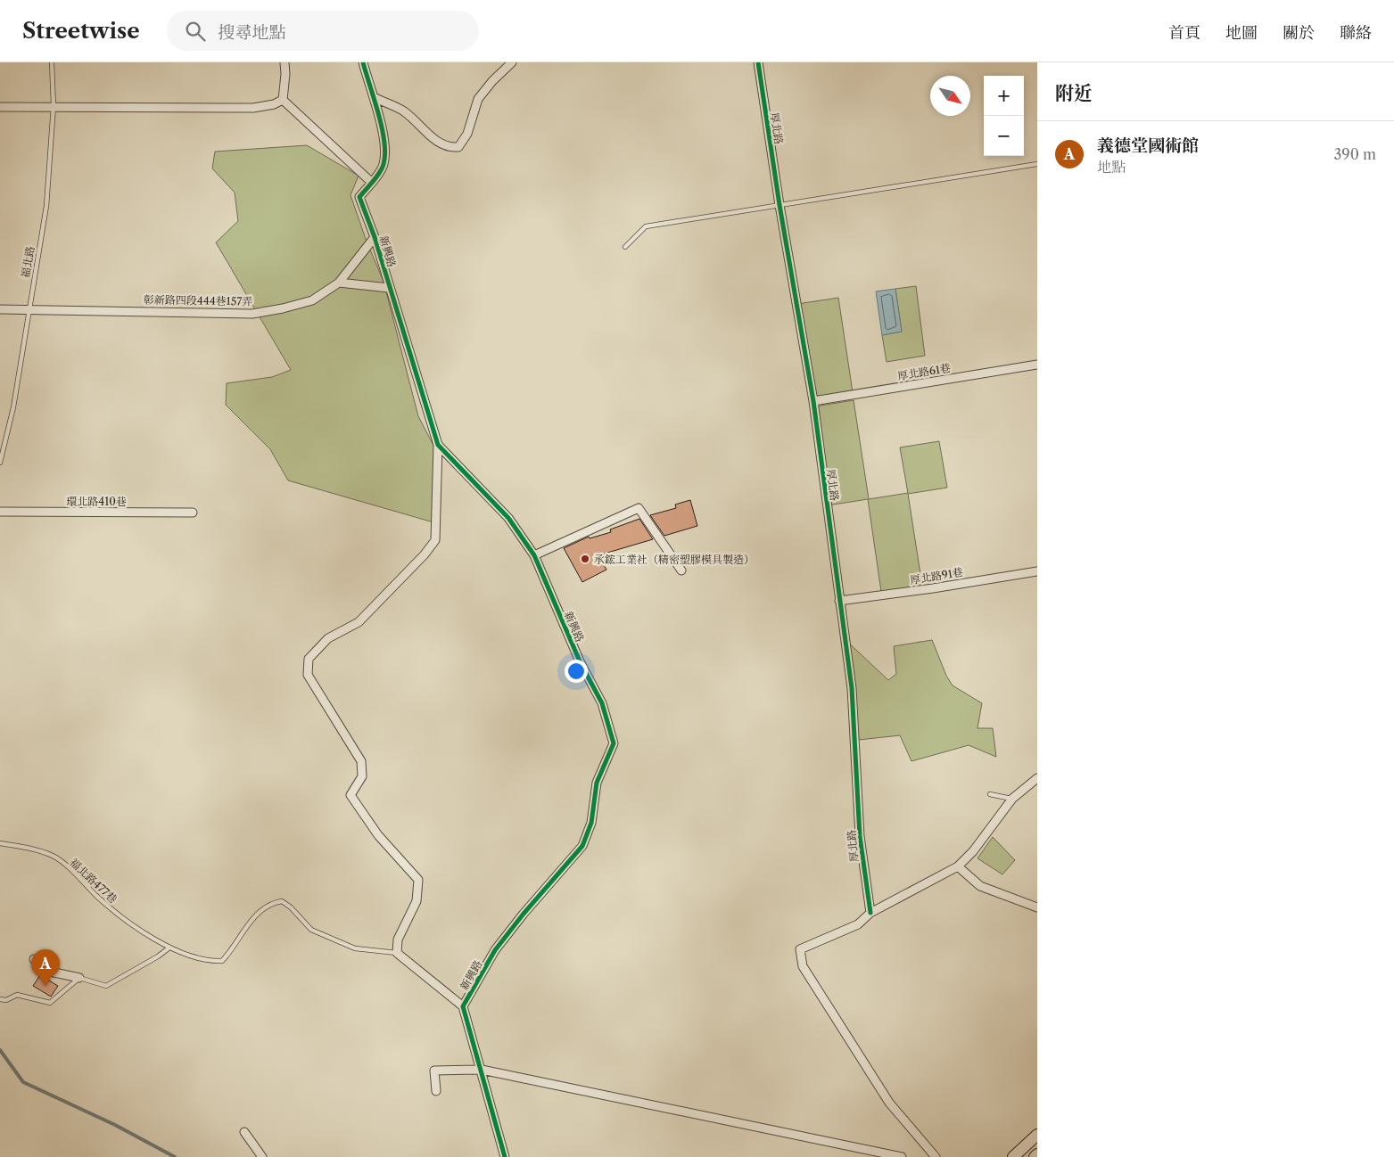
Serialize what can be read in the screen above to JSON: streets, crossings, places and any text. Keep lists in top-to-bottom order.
{
  "streets": {
    "street": [
      "厚北路",
      "新興路",
      "彰新路四段444巷157弄",
      "厚北路61巷",
      "環北路410巷",
      "厚北路91巷"
    ],
    "lane": ["福北路", "福北路477巷"]
  },
  "crossings": [
    ["厚北路", "厚北路61巷"],
    ["厚北路", "厚北路91巷"],
    ["新興路", "彰新路四段444巷157弄"],
    ["福北路", "彰新路四段444巷157弄"]
  ],
  "places": ["承鋐工業社（精密塑膠模具製造）"],
  "north": "bottom right",
  "page": {
    "header": "Streetwise",
    "search": "搜尋地點",
    "nav": [
      "首頁",
      "地圖",
      "關於",
      "聯絡"
    ],
    "heading": "附近",
    "map_buttons": ["+", "−"],
    "list": [
      {
        "mark": "A",
        "name": "義德堂國術館",
        "note": "地點",
        "value": "390 m"
      }
    ],
    "pins": "A"
  }
}
